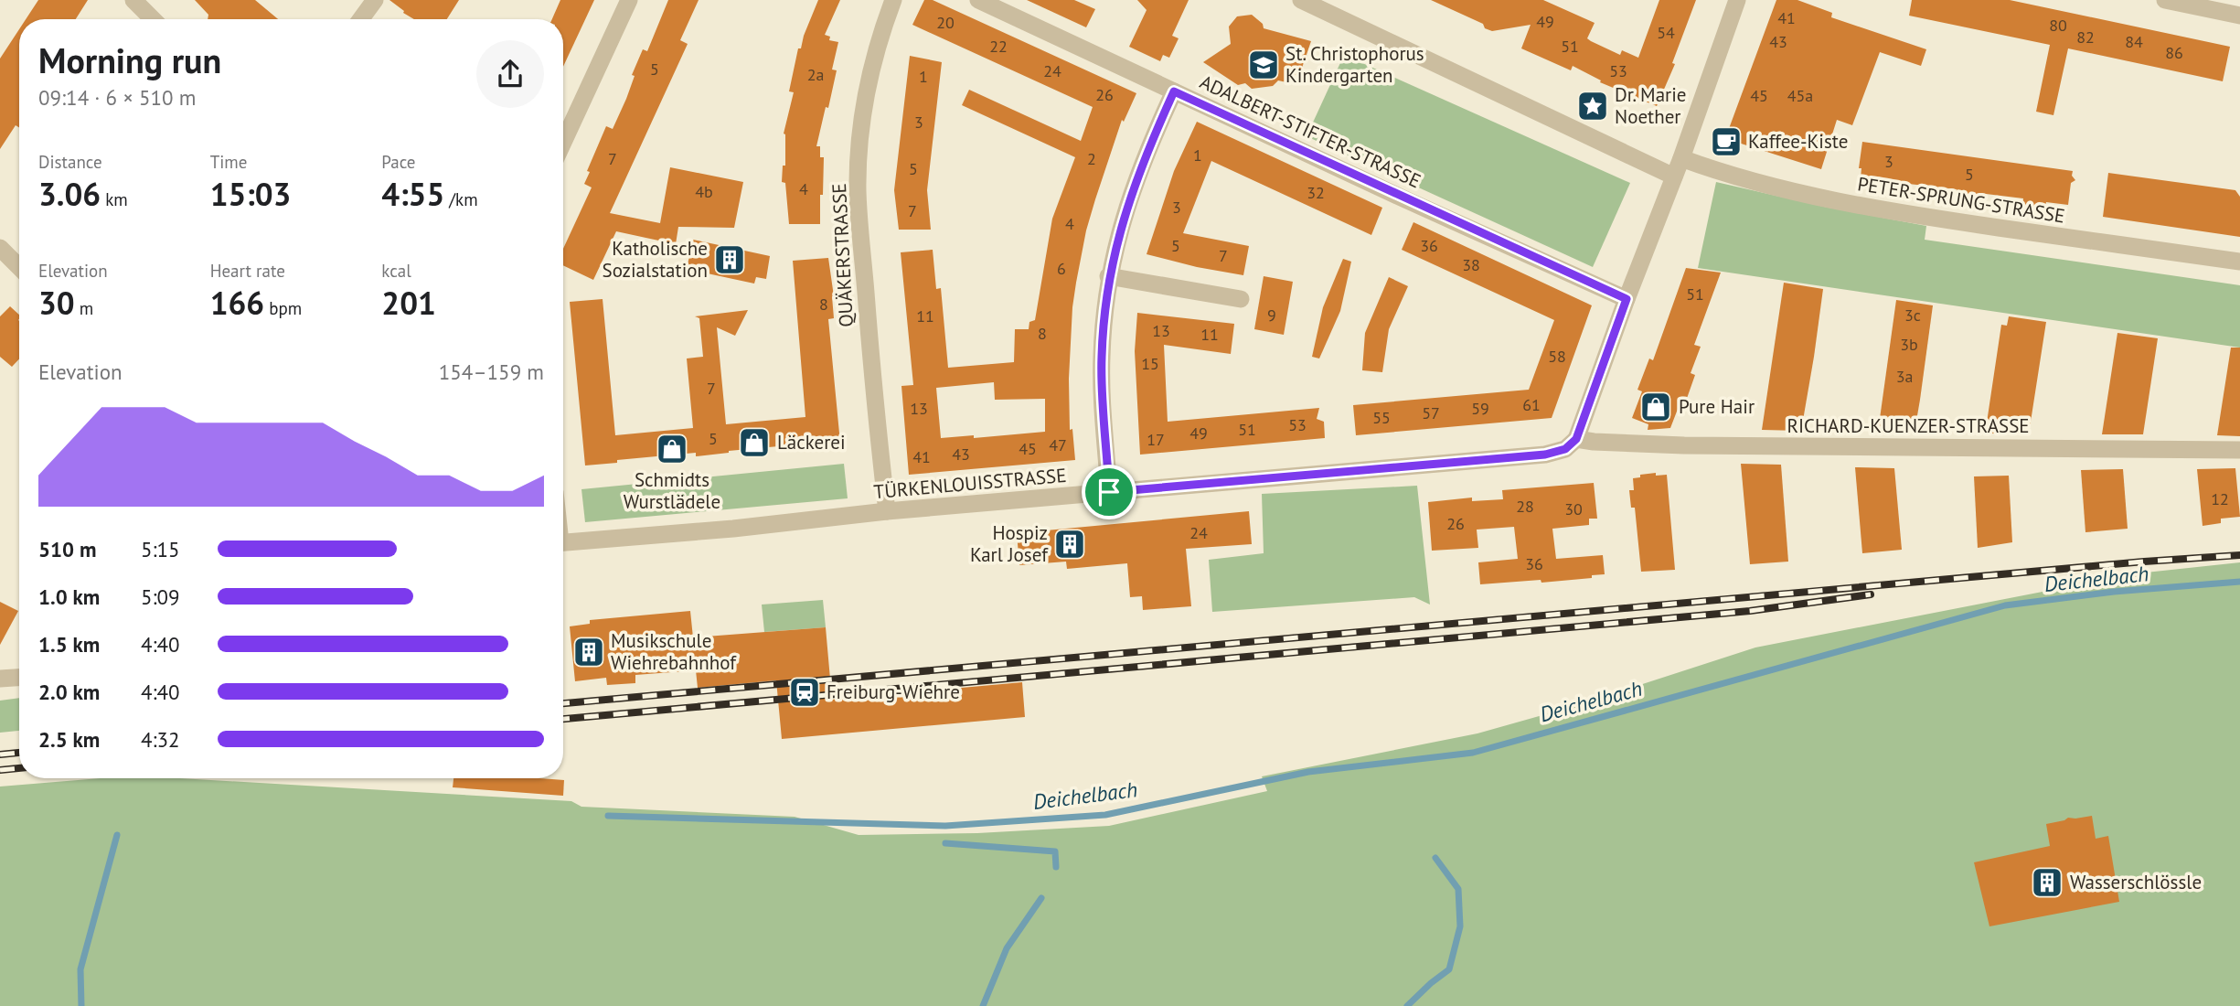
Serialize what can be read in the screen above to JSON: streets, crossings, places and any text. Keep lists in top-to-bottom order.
{
  "streets": {
    "street": [
      "ADALBERT-STIFTER-STRASSE",
      "PETER-SPRUNG-STRASSE",
      "QUÄKERSTRASSE",
      "RICHARD-KUENZER-STRASSE",
      "TÜRKENLOUISSTRASSE"
    ]
  },
  "crossings": [
    ["QUÄKERSTRASSE", "TÜRKENLOUISSTRASSE"],
    ["RICHARD-KUENZER-STRASSE", "TÜRKENLOUISSTRASSE"]
  ],
  "water": ["Deichelbach"],
  "places": {
    "school or university": ["St. Christophorus Kindergarten"],
    "place": ["Dr. Marie Noether"],
    "cafe": ["Kaffee-Kiste"],
    "building": [
      "Katholische Sozialstation",
      "Hospiz Karl Josef",
      "Musikschule Wiehrebahnhof",
      "Wasserschlössle"
    ],
    "shop": ["Pure Hair", "Läckerei", "Schmidts Wurstlädele"],
    "station": ["Freiburg-Wiehre"]
  },
  "house_numbers": [
    "41",
    "49",
    "20",
    "80",
    "54",
    "82",
    "43",
    "84",
    "22",
    "51",
    "86",
    "5",
    "24",
    "53",
    "2a",
    "1",
    "26",
    "45",
    "45a",
    "3",
    "1",
    "7",
    "2",
    "3",
    "5",
    "5",
    "4",
    "4b",
    "32",
    "3",
    "7",
    "4",
    "5",
    "36",
    "7",
    "38",
    "6",
    "51",
    "8",
    "9",
    "3c",
    "11",
    "13",
    "8",
    "11",
    "3b",
    "58",
    "15",
    "3a",
    "7",
    "61",
    "13",
    "59",
    "57",
    "55",
    "53",
    "51",
    "49",
    "5",
    "17",
    "47",
    "45",
    "43",
    "41",
    "12",
    "28",
    "30",
    "26",
    "24",
    "36"
  ],
  "page": {
    "heading": ["Morning run", "09:14 · 6 × 510 m"],
    "stats": [
      ["Distance", "3.06 km"],
      ["Time", "15:03"],
      ["Pace", "4:55 /km"],
      ["Elevation", "30 m"],
      ["Heart rate", "166 bpm"],
      ["kcal", "201"]
    ],
    "chart": ["Elevation", "154–159 m"],
    "list": [
      {
        "name": "510 m",
        "note": "5:15"
      },
      {
        "name": "1.0 km",
        "note": "5:09"
      },
      {
        "name": "1.5 km",
        "note": "4:40"
      },
      {
        "name": "2.0 km",
        "note": "4:40"
      },
      {
        "name": "2.5 km",
        "note": "4:32"
      }
    ]
  }
}
